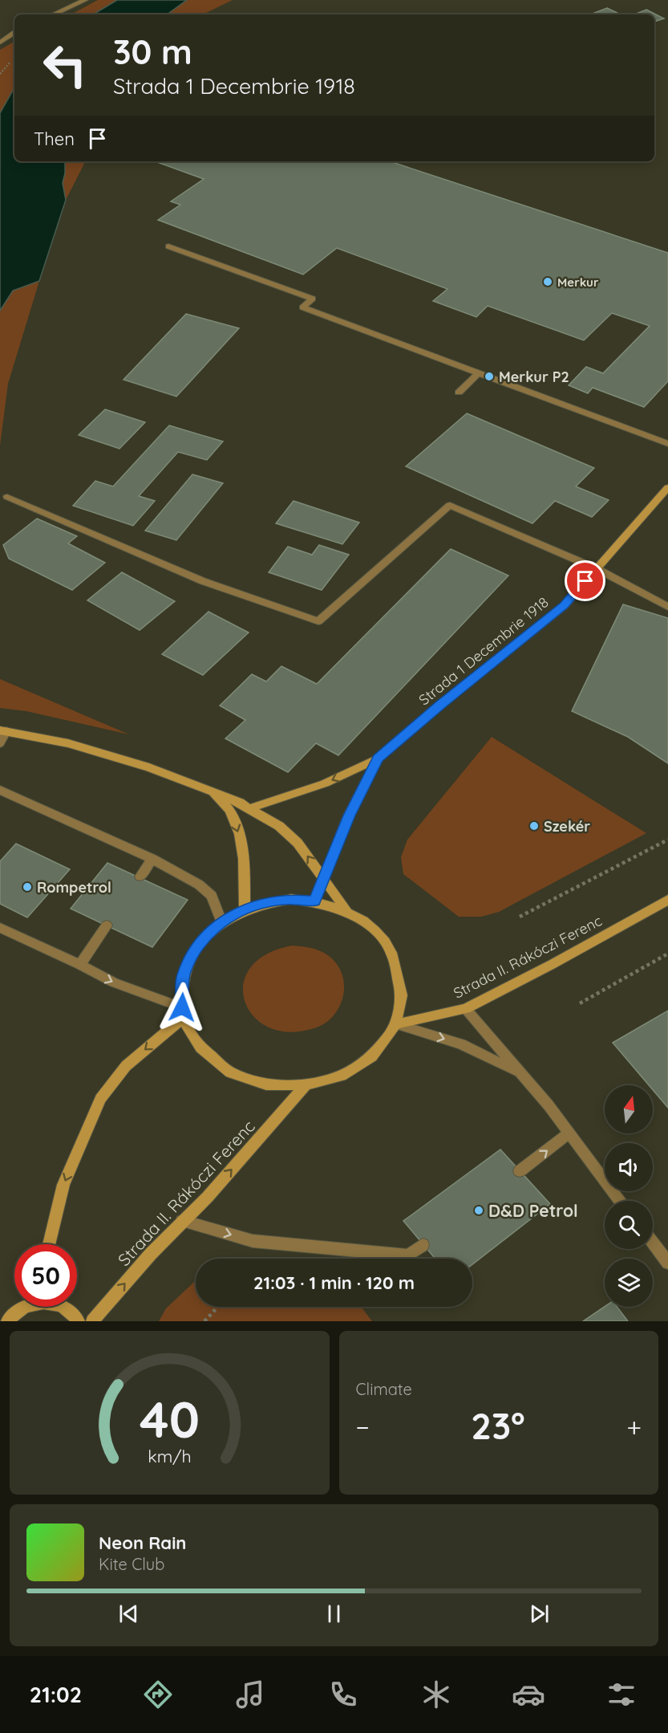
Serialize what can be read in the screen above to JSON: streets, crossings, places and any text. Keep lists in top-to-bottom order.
{
  "streets": {
    "main road": ["Strada 1 Decembrie 1918", "Strada II. Rákóczi Ferenc"]
  },
  "one_way": ["Strada II. Rákóczi Ferenc"],
  "places": [
    "Merkur",
    "Merkur P2",
    "Szekér",
    "Rompetrol",
    "D&D Petrol"
  ],
  "north": "top",
  "page": {
    "turn": ["30 m", "Strada 1 Decembrie 1918"],
    "then": "Then",
    "limit": "50",
    "trip": "21:03 · 1 min · 120 m",
    "tile": "Climate",
    "heat": ["−", "23°", "+"],
    "song": ["Neon Rain", "Kite Club"],
    "tabs": "21:02",
    "gauge": ["40", "km/h"]
  }
}
